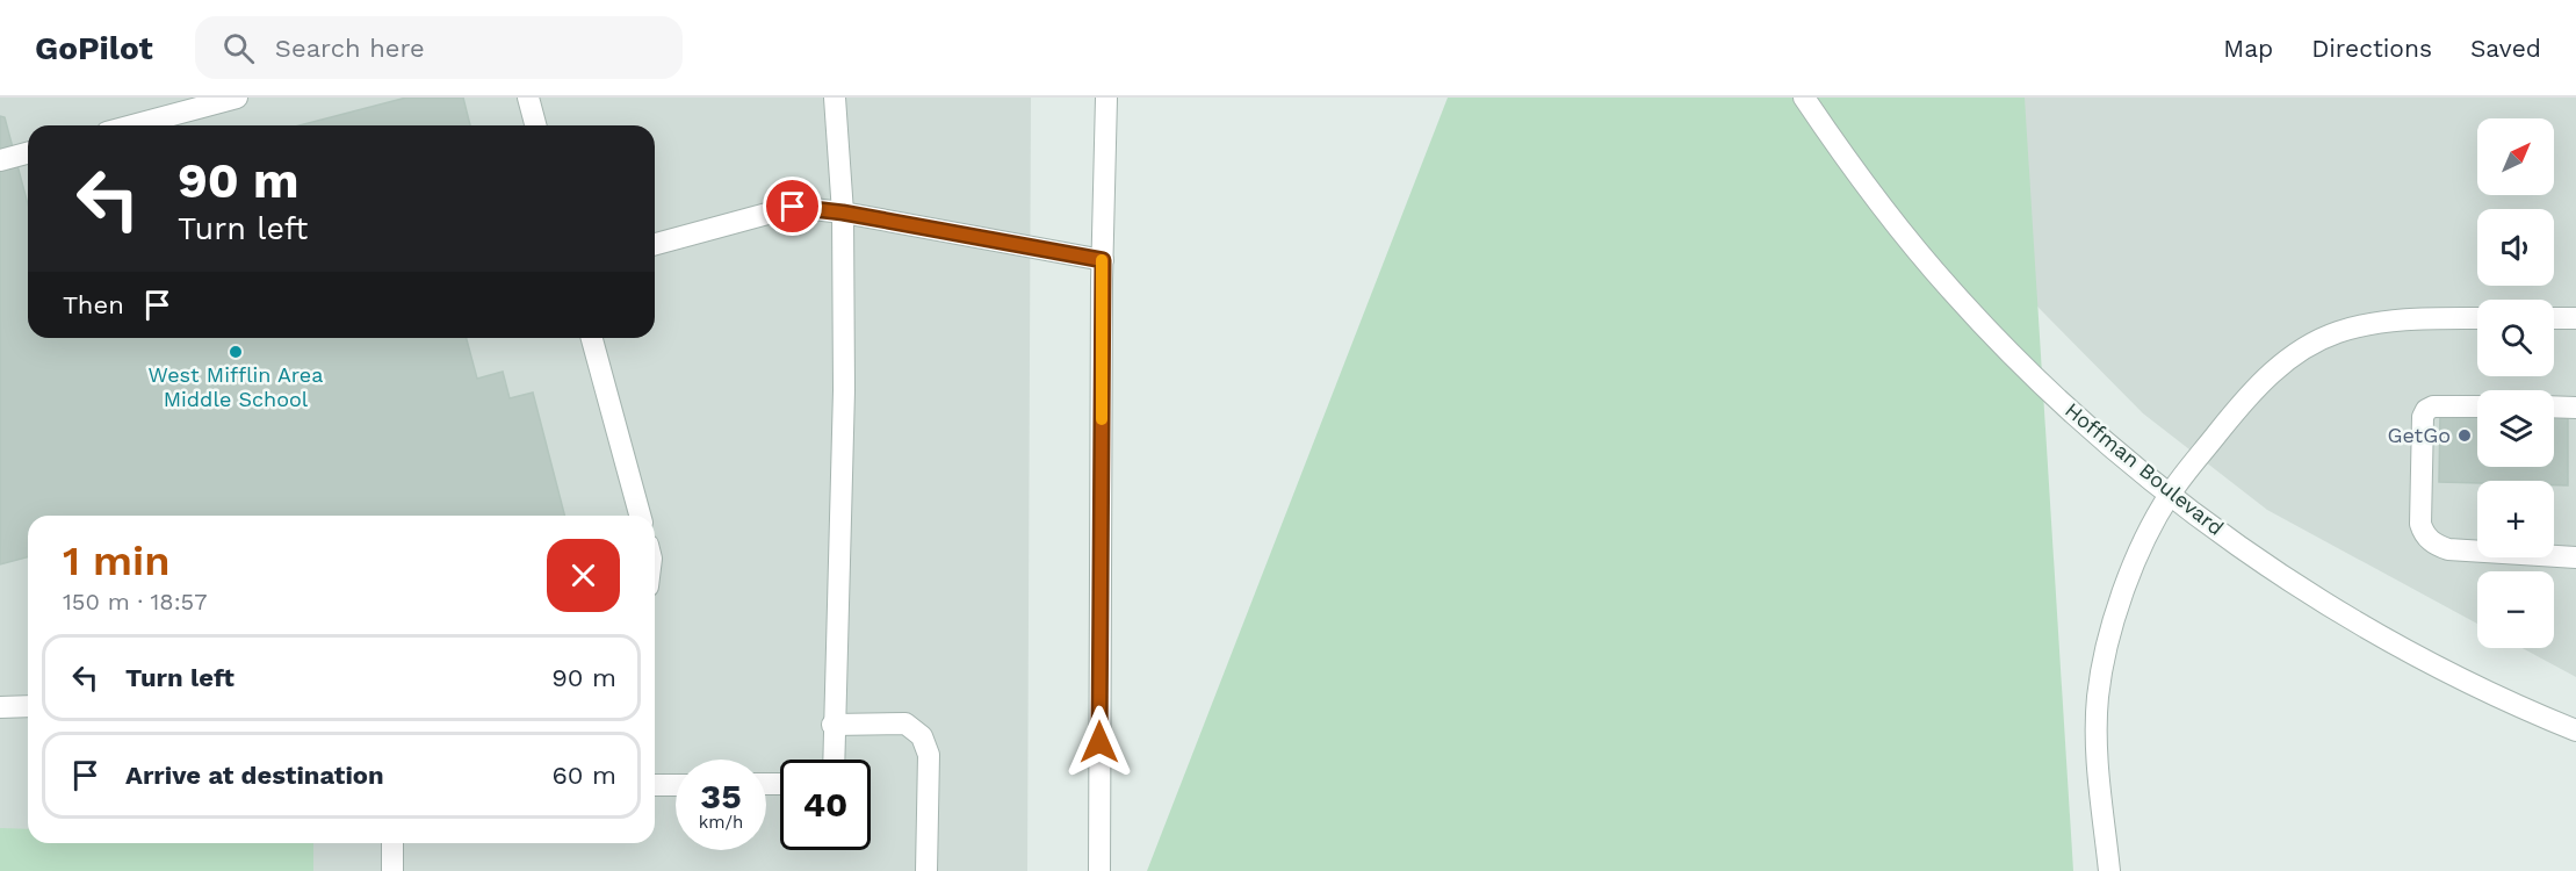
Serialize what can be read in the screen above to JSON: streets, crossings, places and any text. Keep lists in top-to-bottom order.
{
  "streets": {
    "street": ["Hoffman Boulevard"]
  },
  "places": ["West Mifflin Area Middle School", "GetGo"],
  "north": "top right",
  "page": {
    "header": "GoPilot",
    "search": "Search here",
    "nav": ["Map", "Directions", "Saved"],
    "map_buttons": ["+", "−"],
    "turn": ["90 m", "Turn left"],
    "then": "Then",
    "heading": ["1 min", "150 m · 18:57"],
    "list": [
      {
        "name": "Turn left",
        "value": "90 m"
      },
      {
        "name": "Arrive at destination",
        "value": "60 m"
      }
    ],
    "speed": "35 km/h",
    "limit": "40"
  }
}
